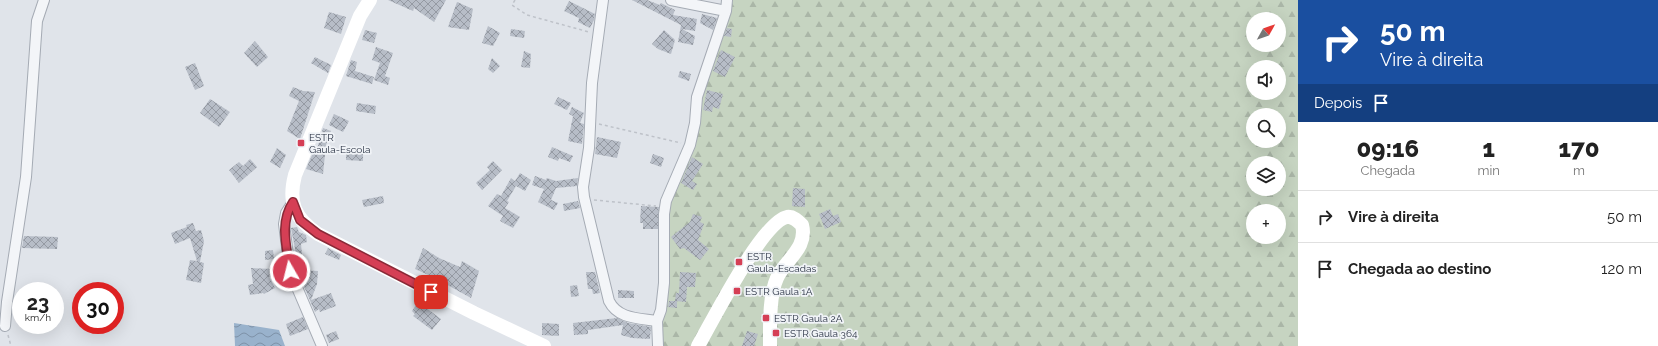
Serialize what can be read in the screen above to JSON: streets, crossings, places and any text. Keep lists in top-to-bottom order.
{
  "places": {
    "transit": [
      "ESTR Gaula-Escola",
      "ESTR Gaula-Escadas",
      "ESTR Gaula 1A",
      "ESTR Gaula 2A",
      "ESTR Gaula 364"
    ]
  },
  "north": "top right",
  "page": {
    "turn": ["50 m", "Vire à direita"],
    "map_buttons": "+",
    "then": "Depois",
    "eta": [
      "09:16",
      "Chegada",
      "1",
      "min",
      "170",
      "m"
    ],
    "list": [
      {
        "name": "Vire à direita",
        "value": "50 m"
      },
      {
        "name": "Chegada ao destino",
        "value": "120 m"
      }
    ],
    "speed": "23 km/h",
    "limit": "30"
  }
}
